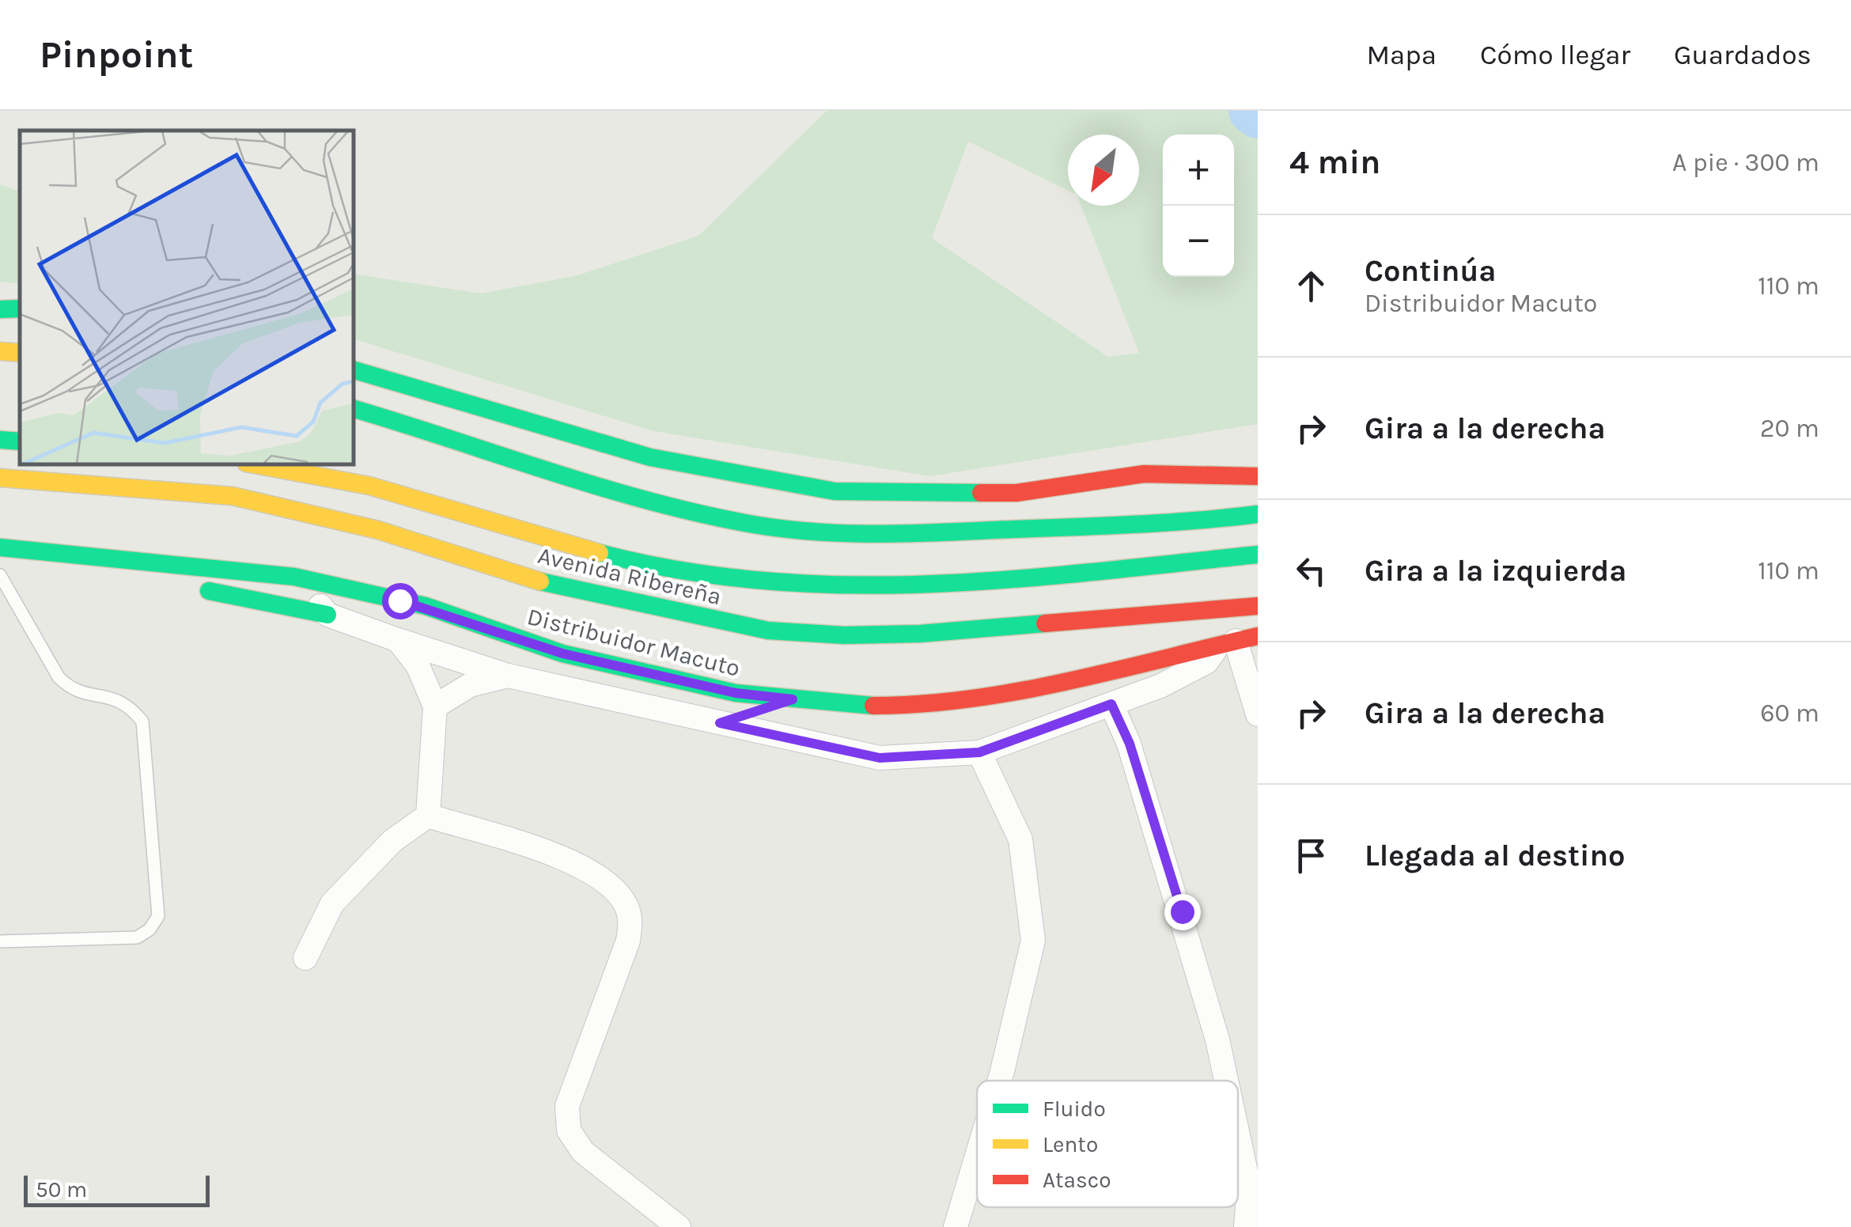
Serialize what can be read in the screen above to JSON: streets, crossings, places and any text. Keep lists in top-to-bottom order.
{
  "streets": {
    "main road": ["Avenida Ribereña", "Distribuidor Macuto"]
  },
  "legend": ["Fluido", "Lento", "Atasco"],
  "scale_bar": "50 m",
  "north": "bottom left",
  "page": {
    "header": "Pinpoint",
    "nav": ["Mapa", "Cómo llegar", "Guardados"],
    "heading": ["4 min", "A pie · 300 m"],
    "map_buttons": ["+", "−"],
    "list": [
      ["Continúa", "Distribuidor Macuto", "110 m"],
      ["Gira a la derecha", "20 m"],
      ["Gira a la izquierda", "110 m"],
      ["Gira a la derecha", "60 m"],
      "Llegada al destino"
    ],
    "scale": "50 m"
  }
}
